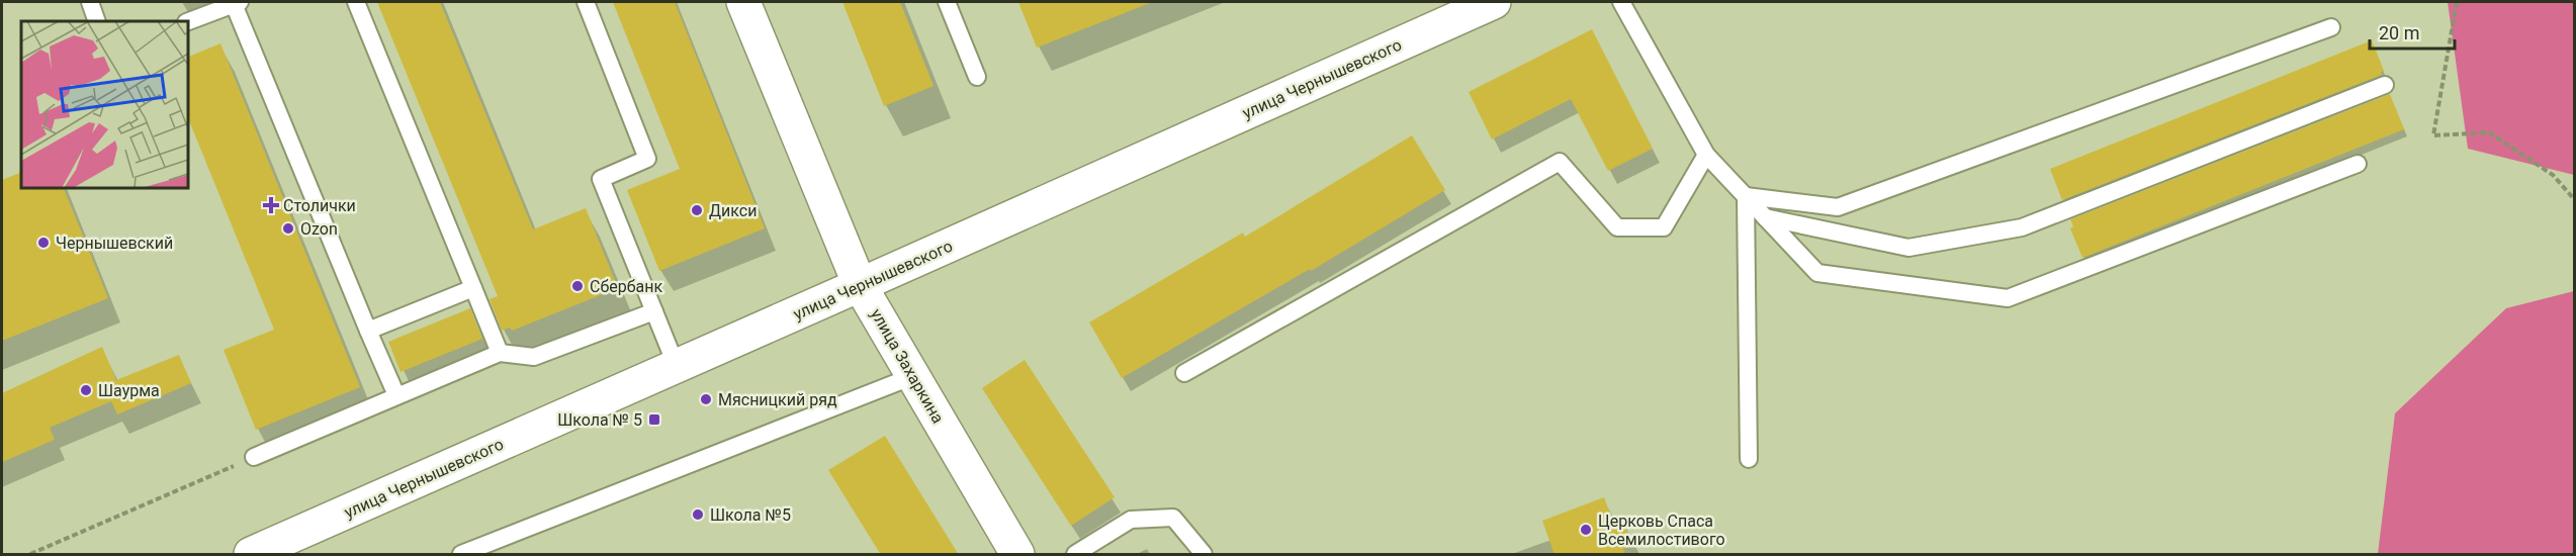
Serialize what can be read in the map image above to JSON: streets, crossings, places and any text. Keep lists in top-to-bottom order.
{
  "streets": {
    "main road": ["улица Чернышевского", "улица Захаркина"]
  },
  "crossings": [
    ["улица Чернышевского", "улица Захаркина"]
  ],
  "places": {
    "health": ["Столички"],
    "other": [
      "Дикси",
      "Ozon",
      "Чернышевский",
      "Сбербанк",
      "Шаурма",
      "Мясницкий ряд",
      "Школа №5",
      "Церковь Спаса Всемилостивого"
    ],
    "transit": ["Школа № 5"]
  },
  "scale_bar": "20 m"
}
